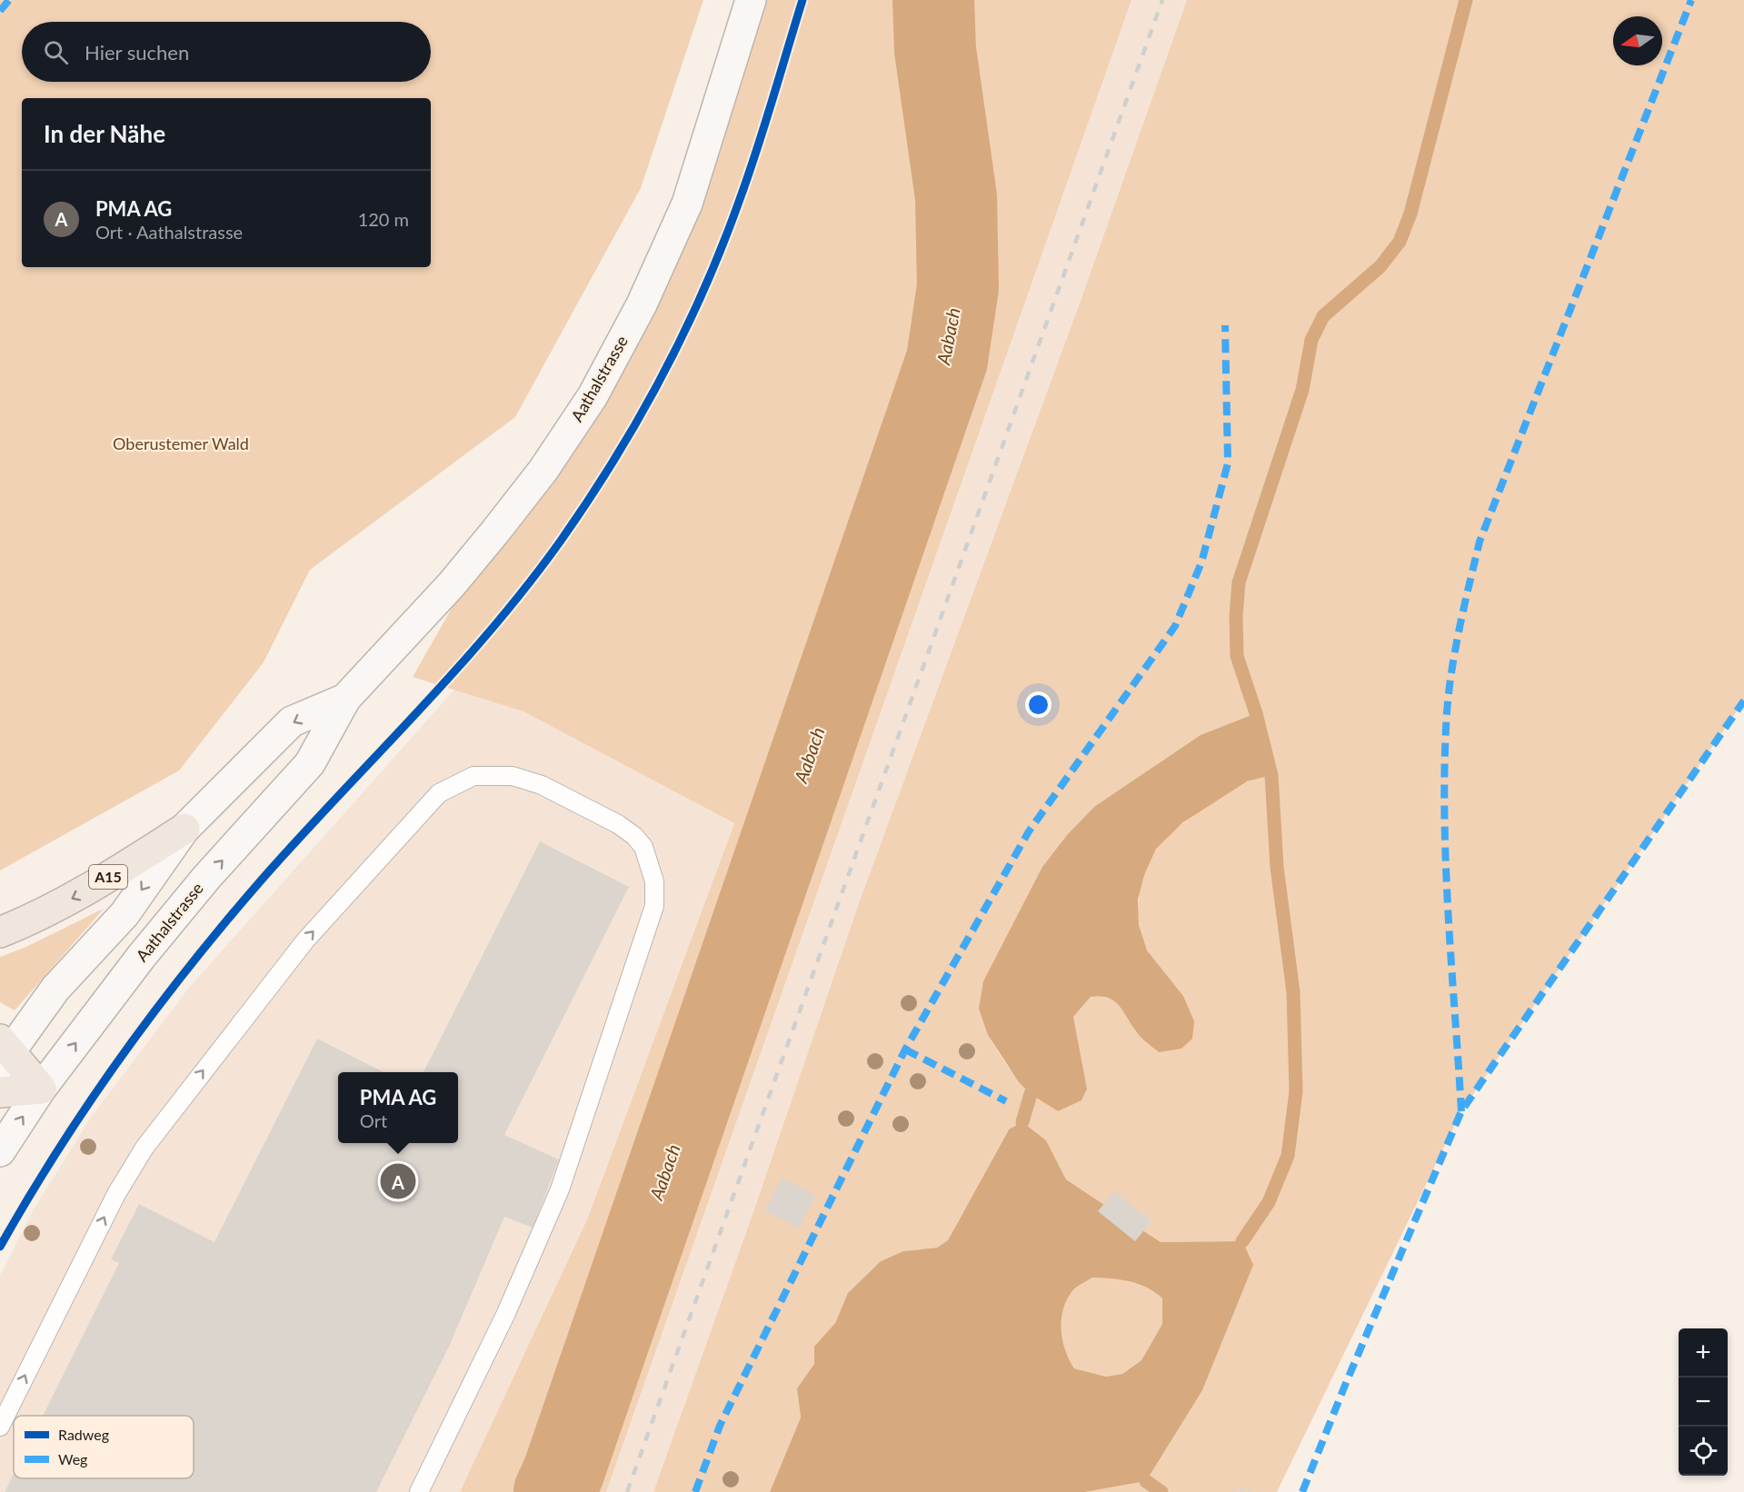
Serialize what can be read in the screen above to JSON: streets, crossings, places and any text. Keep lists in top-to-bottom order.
{
  "streets": {
    "highway": ["A15"],
    "main road": ["Aathalstrasse"]
  },
  "crossings": [
    ["Aathalstrasse", "A15"]
  ],
  "water": ["Aabach"],
  "parks": ["Oberustemer Wald"],
  "legend": ["Radweg", "Weg"],
  "north": "left",
  "page": {
    "search": "Hier suchen",
    "heading": "In der Nähe",
    "list": [
      {
        "mark": "A",
        "name": "PMA AG",
        "note": "Ort · Aathalstrasse",
        "value": "120 m"
      }
    ],
    "popup": ["PMA AG", "Ort"],
    "pins": "A",
    "map_buttons": ["+", "−"]
  }
}
